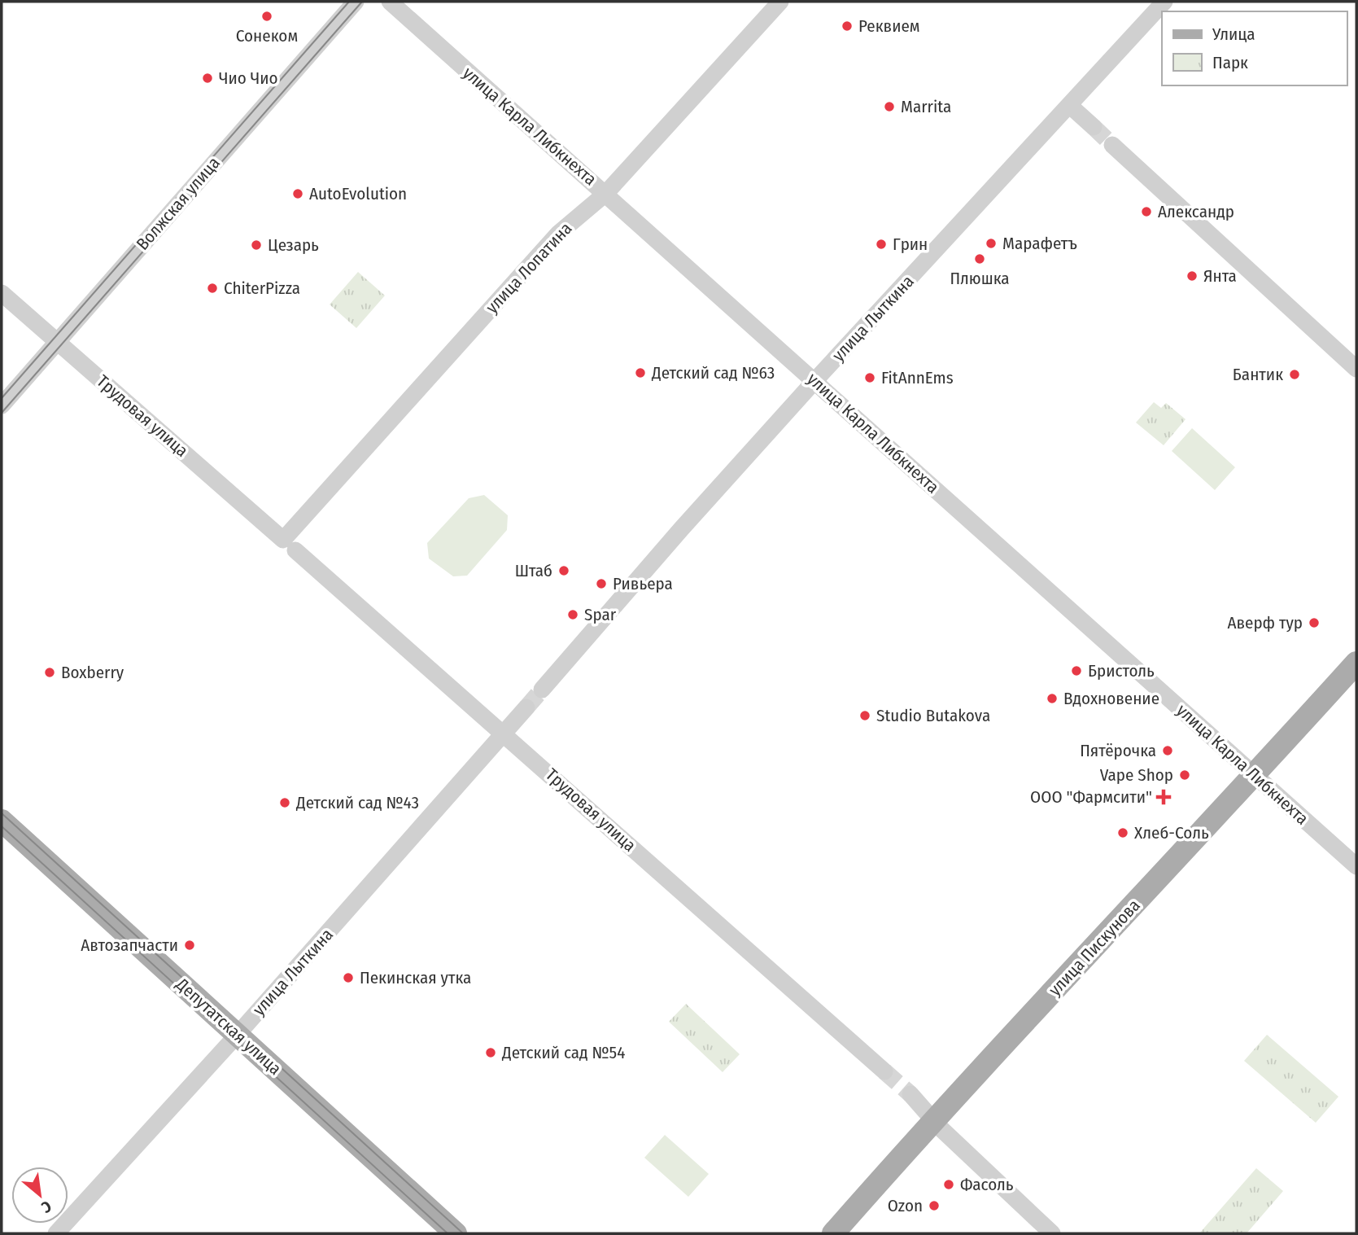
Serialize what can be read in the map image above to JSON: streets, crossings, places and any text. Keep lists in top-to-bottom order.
{
  "streets": {
    "main road": ["улица Пискунова", "Депутатская улица"],
    "street": [
      "улица Карла Либкнехта",
      "Волжская улица",
      "улица Лопатина",
      "улица Лыткина",
      "Трудовая улица"
    ]
  },
  "crossings": [
    ["улица Карла Либкнехта", "улица Лопатина"],
    ["улица Карла Либкнехта", "улица Лыткина"],
    ["улица Карла Либкнехта", "улица Пискунова"],
    ["Волжская улица", "Трудовая улица"],
    ["улица Лопатина", "Трудовая улица"],
    ["улица Лыткина", "Трудовая улица"],
    ["улица Лыткина", "Депутатская улица"]
  ],
  "places": {
    "other": [
      "Сонеком",
      "Реквием",
      "Чио Чио",
      "Marrita",
      "AutoEvolution",
      "Александр",
      "Марафетъ",
      "Грин",
      "Цезарь",
      "Плюшка",
      "Янта",
      "ChiterPizza",
      "Детский сад №63",
      "Бантик",
      "FitAnnEms",
      "Штаб",
      "Ривьера",
      "Spar",
      "Аверф тур",
      "Бристоль",
      "Boxberry",
      "Вдохновение",
      "Studio Butakova",
      "Пятёрочка",
      "Vape Shop",
      "Детский сад №43",
      "Хлеб-Соль",
      "Автозапчасти",
      "Пекинская утка",
      "Детский сад №54",
      "Фасоль",
      "Ozon"
    ],
    "health": ["ООО \"Фармсити\""]
  },
  "legend": ["Улица", "Парк"],
  "north": "bottom right"
}
